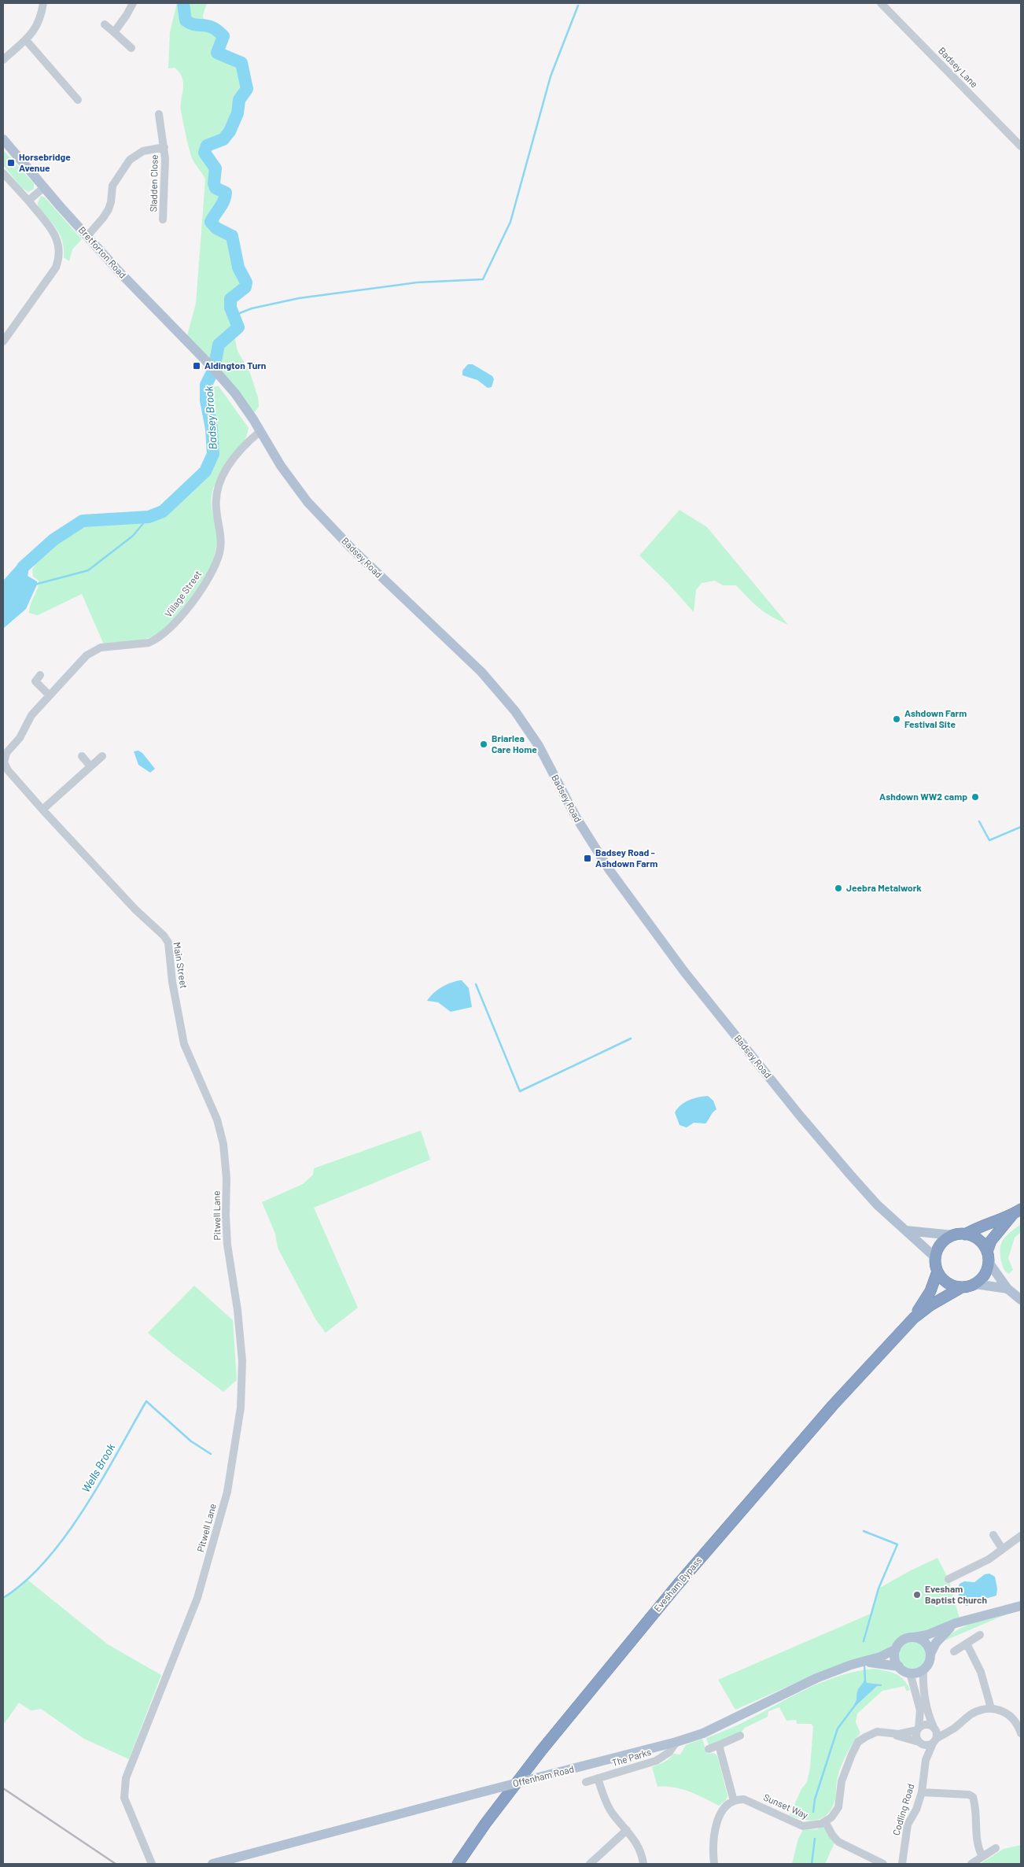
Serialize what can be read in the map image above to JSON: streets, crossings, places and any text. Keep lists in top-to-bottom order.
{
  "streets": {
    "highway": ["Evesham Bypass"],
    "main road": ["Bretforton Road", "Badsey Road", "Offenham Road"],
    "street": [
      "Badsey Lane",
      "Sladden Close",
      "Village Street",
      "Main Street",
      "Pitwell Lane",
      "The Parks",
      "Sunset Way",
      "Codling Road"
    ]
  },
  "crossings": [
    ["Sladden Close", "Bretforton Road"],
    ["Bretforton Road", "Badsey Road"],
    ["Badsey Road", "Village Street"],
    ["Badsey Road", "Evesham Bypass"],
    ["Village Street", "Main Street"],
    ["Main Street", "Pitwell Lane"],
    ["The Parks", "Offenham Road"]
  ],
  "water": ["Badsey Brook", "Wells Brook"],
  "places": {
    "transit": ["Horsebridge Avenue", "Aldington Turn", "Badsey Road - Ashdown Farm"],
    "other": [
      "Ashdown Farm Festival Site",
      "Briarlea Care Home",
      "Ashdown WW2 camp",
      "Jeebra Metalwork",
      "Evesham Baptist Church"
    ]
  }
}
